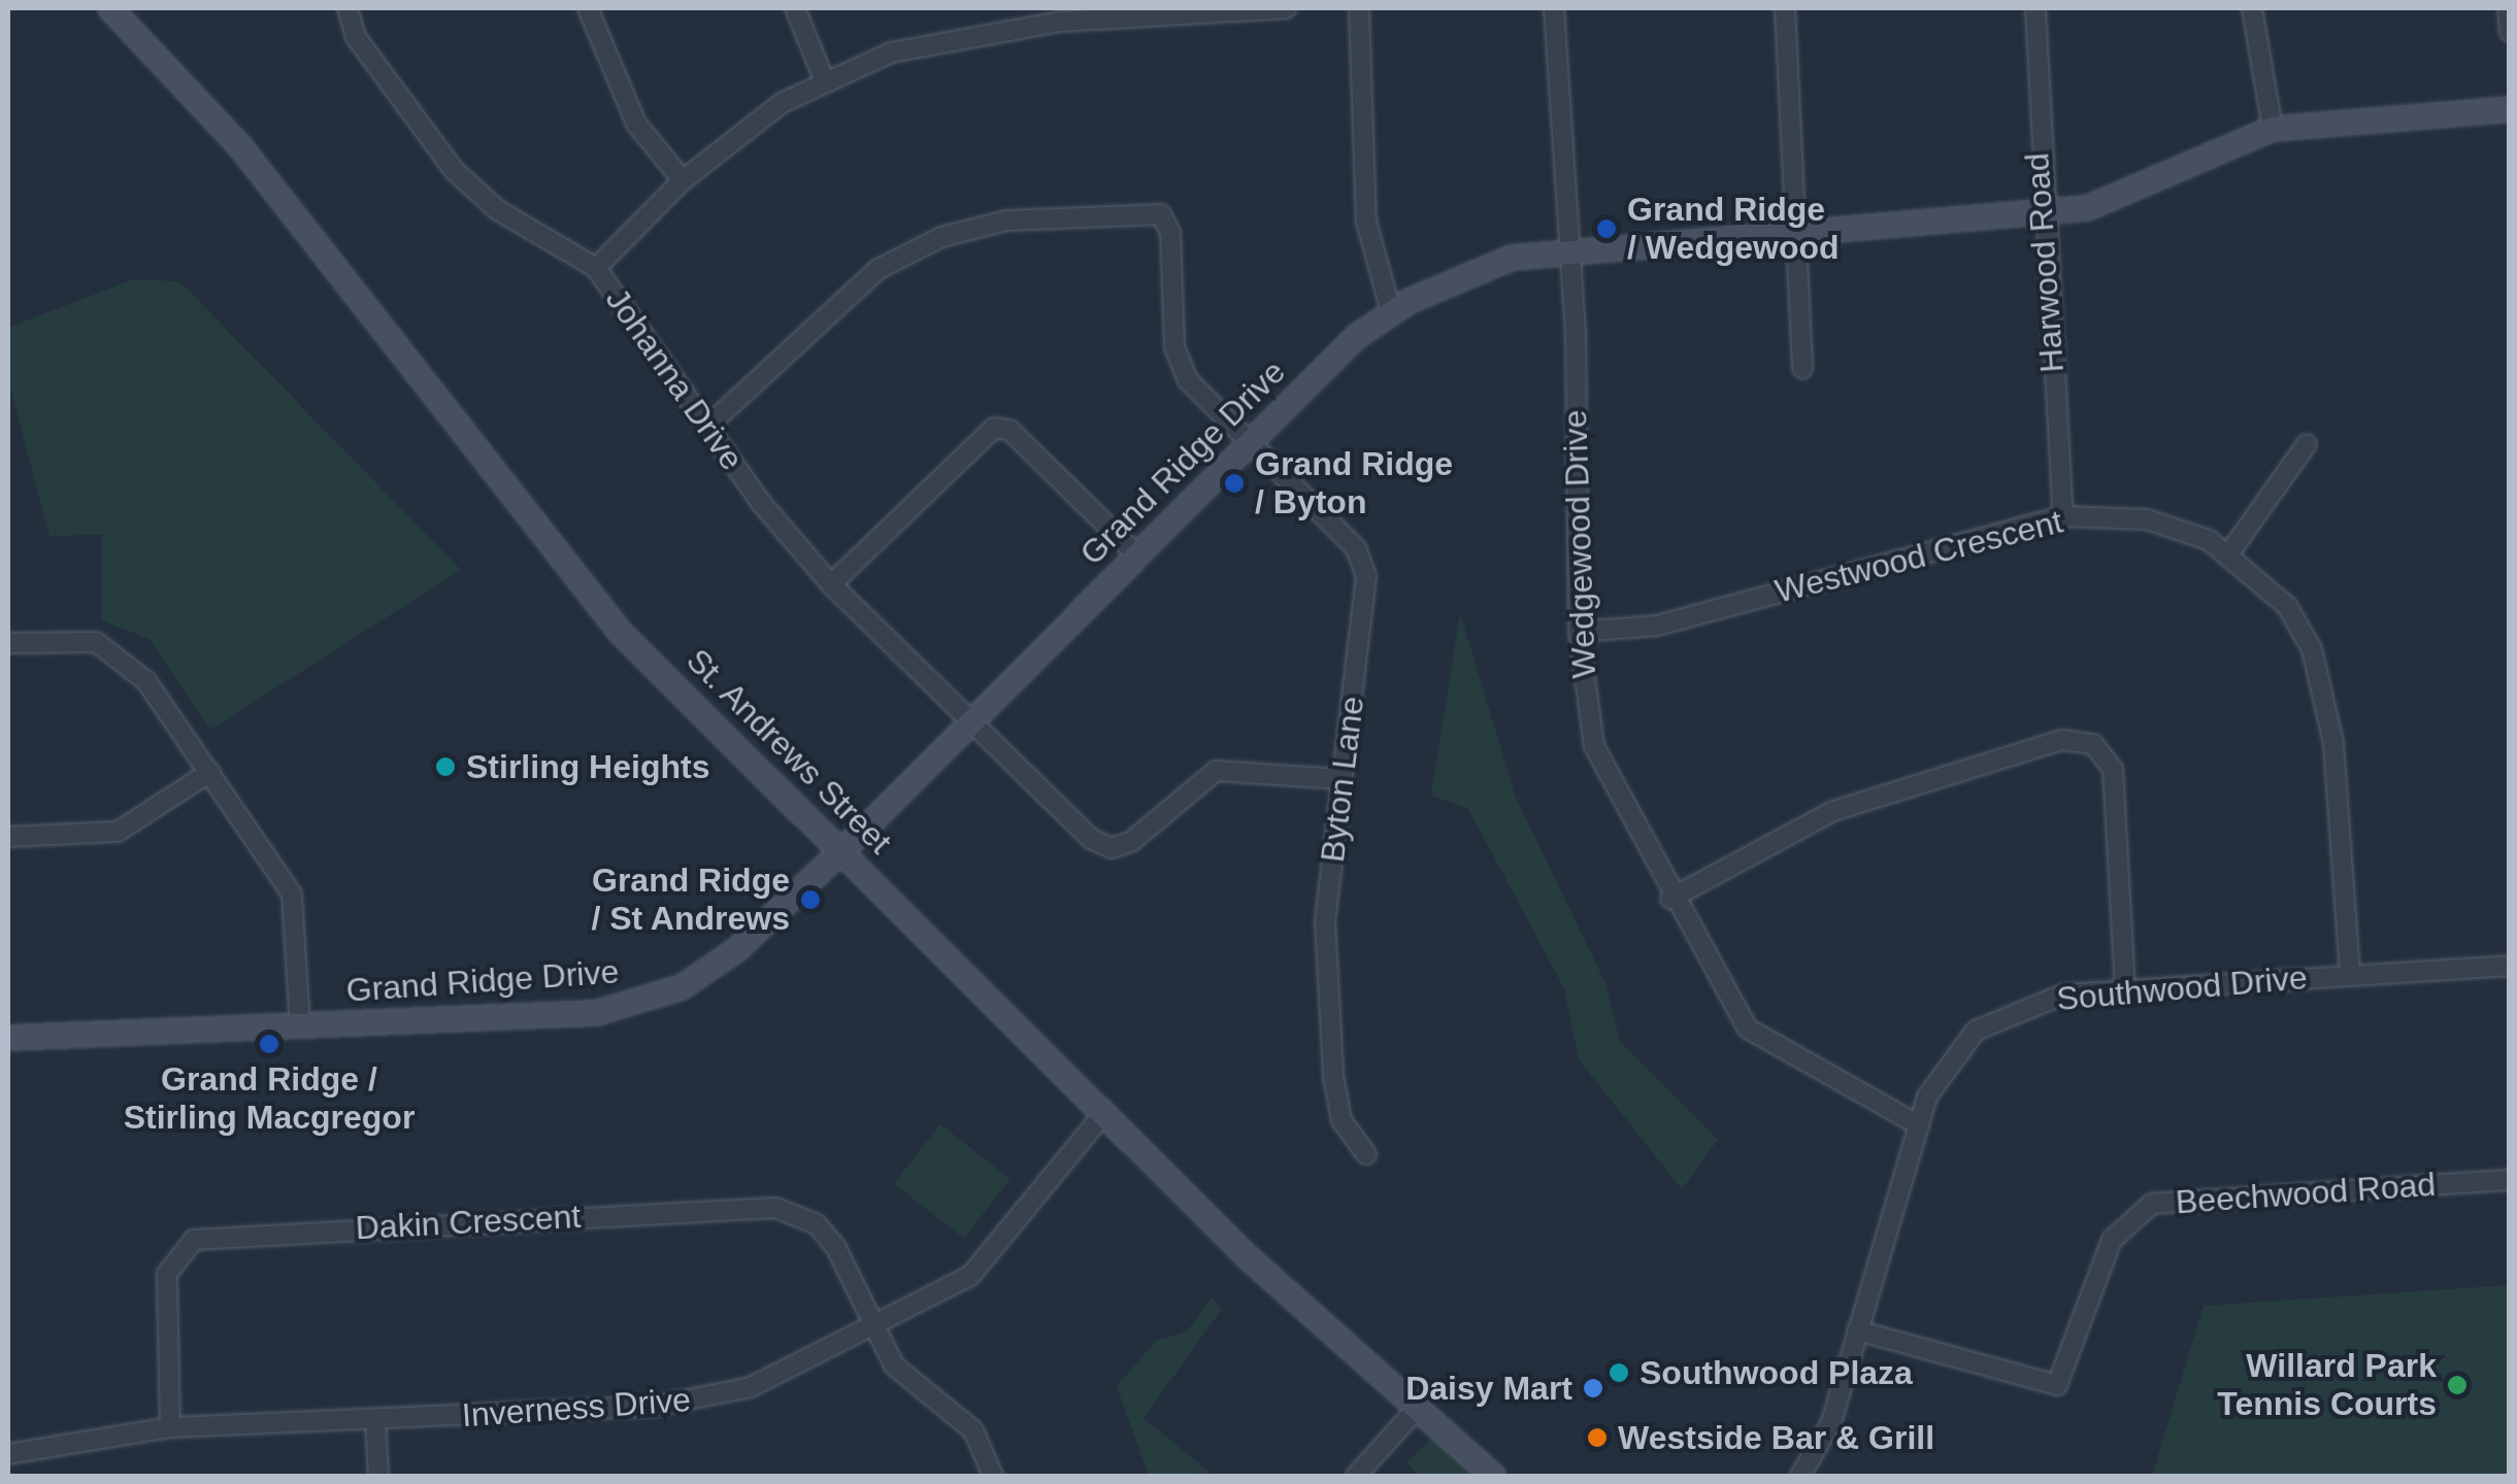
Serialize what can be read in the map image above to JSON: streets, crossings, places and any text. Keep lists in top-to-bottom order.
{
  "streets": {
    "street": [
      "Harwood Road",
      "Johanna Drive",
      "Grand Ridge Drive",
      "Wedgewood Drive",
      "Westwood Crescent",
      "St. Andrews Street",
      "Byton Lane",
      "Southwood Drive",
      "Beechwood Road",
      "Dakin Crescent",
      "Inverness Drive"
    ]
  },
  "crossings": [
    ["Harwood Road", "Grand Ridge Drive"],
    ["Harwood Road", "Westwood Crescent"],
    ["Johanna Drive", "Grand Ridge Drive"],
    ["Johanna Drive", "Byton Lane"],
    ["Grand Ridge Drive", "Wedgewood Drive"],
    ["Grand Ridge Drive", "St. Andrews Street"],
    ["Grand Ridge Drive", "Byton Lane"],
    ["Wedgewood Drive", "Westwood Crescent"],
    ["Wedgewood Drive", "Southwood Drive"],
    ["Westwood Crescent", "Southwood Drive"],
    ["St. Andrews Street", "Inverness Drive"],
    ["Southwood Drive", "Beechwood Road"],
    ["Dakin Crescent", "Inverness Drive"]
  ],
  "places": [
    "Grand Ridge / Wedgewood",
    "Grand Ridge / Byton",
    "Stirling Heights",
    "Grand Ridge / St Andrews",
    "Grand Ridge / Stirling Macgregor",
    "Southwood Plaza",
    "Willard Park Tennis Courts",
    "Daisy Mart",
    "Westside Bar & Grill"
  ]
}
